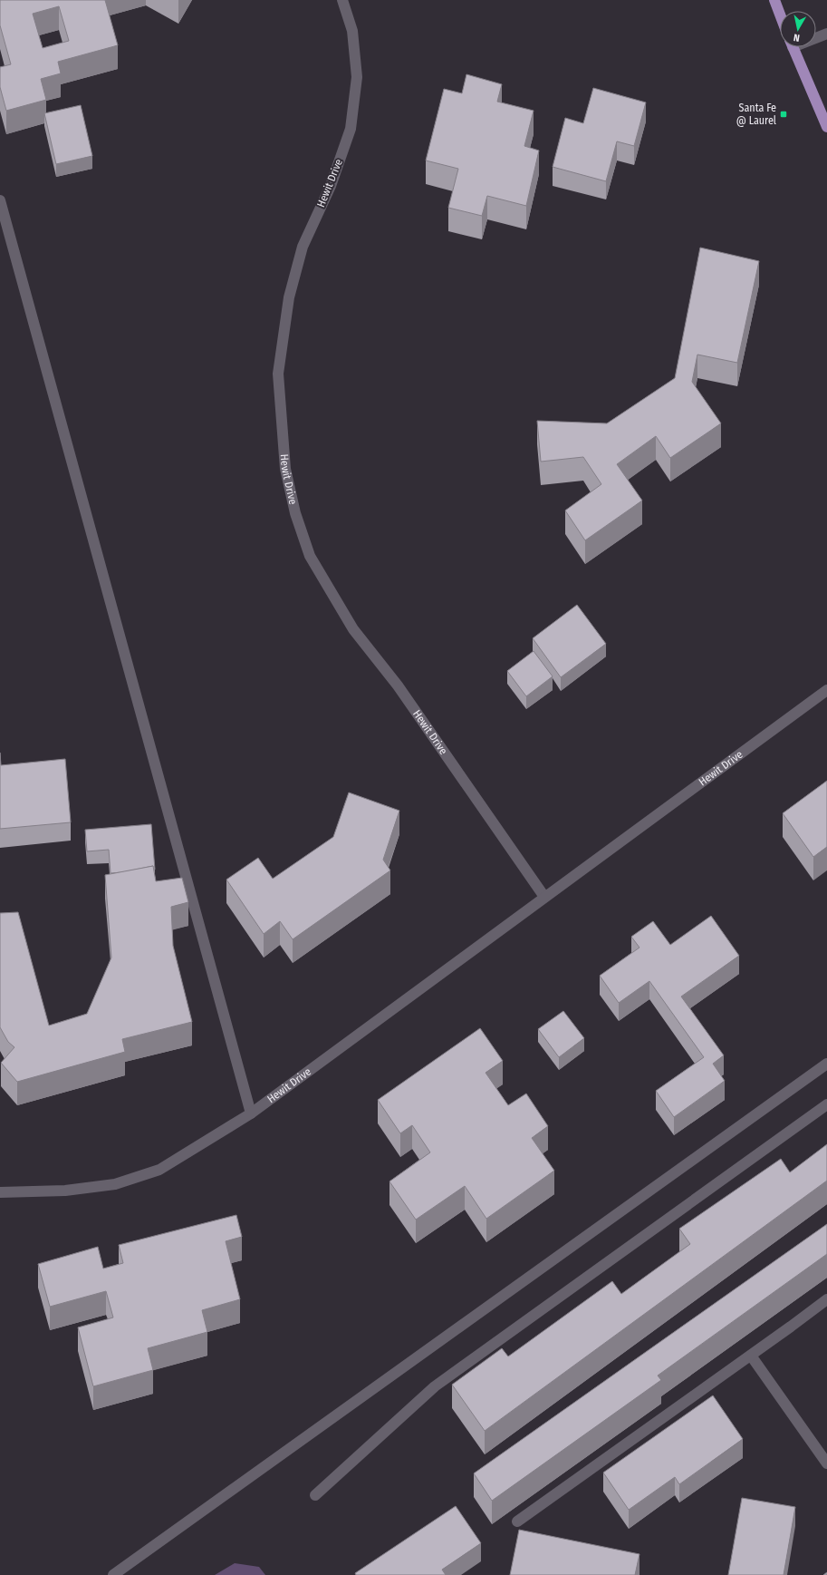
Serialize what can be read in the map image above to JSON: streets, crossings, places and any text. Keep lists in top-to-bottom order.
{
  "streets": {
    "street": ["Hewit Drive"]
  },
  "places": {
    "transit": ["Santa Fe @ Laurel"]
  },
  "north": "bottom"
}
